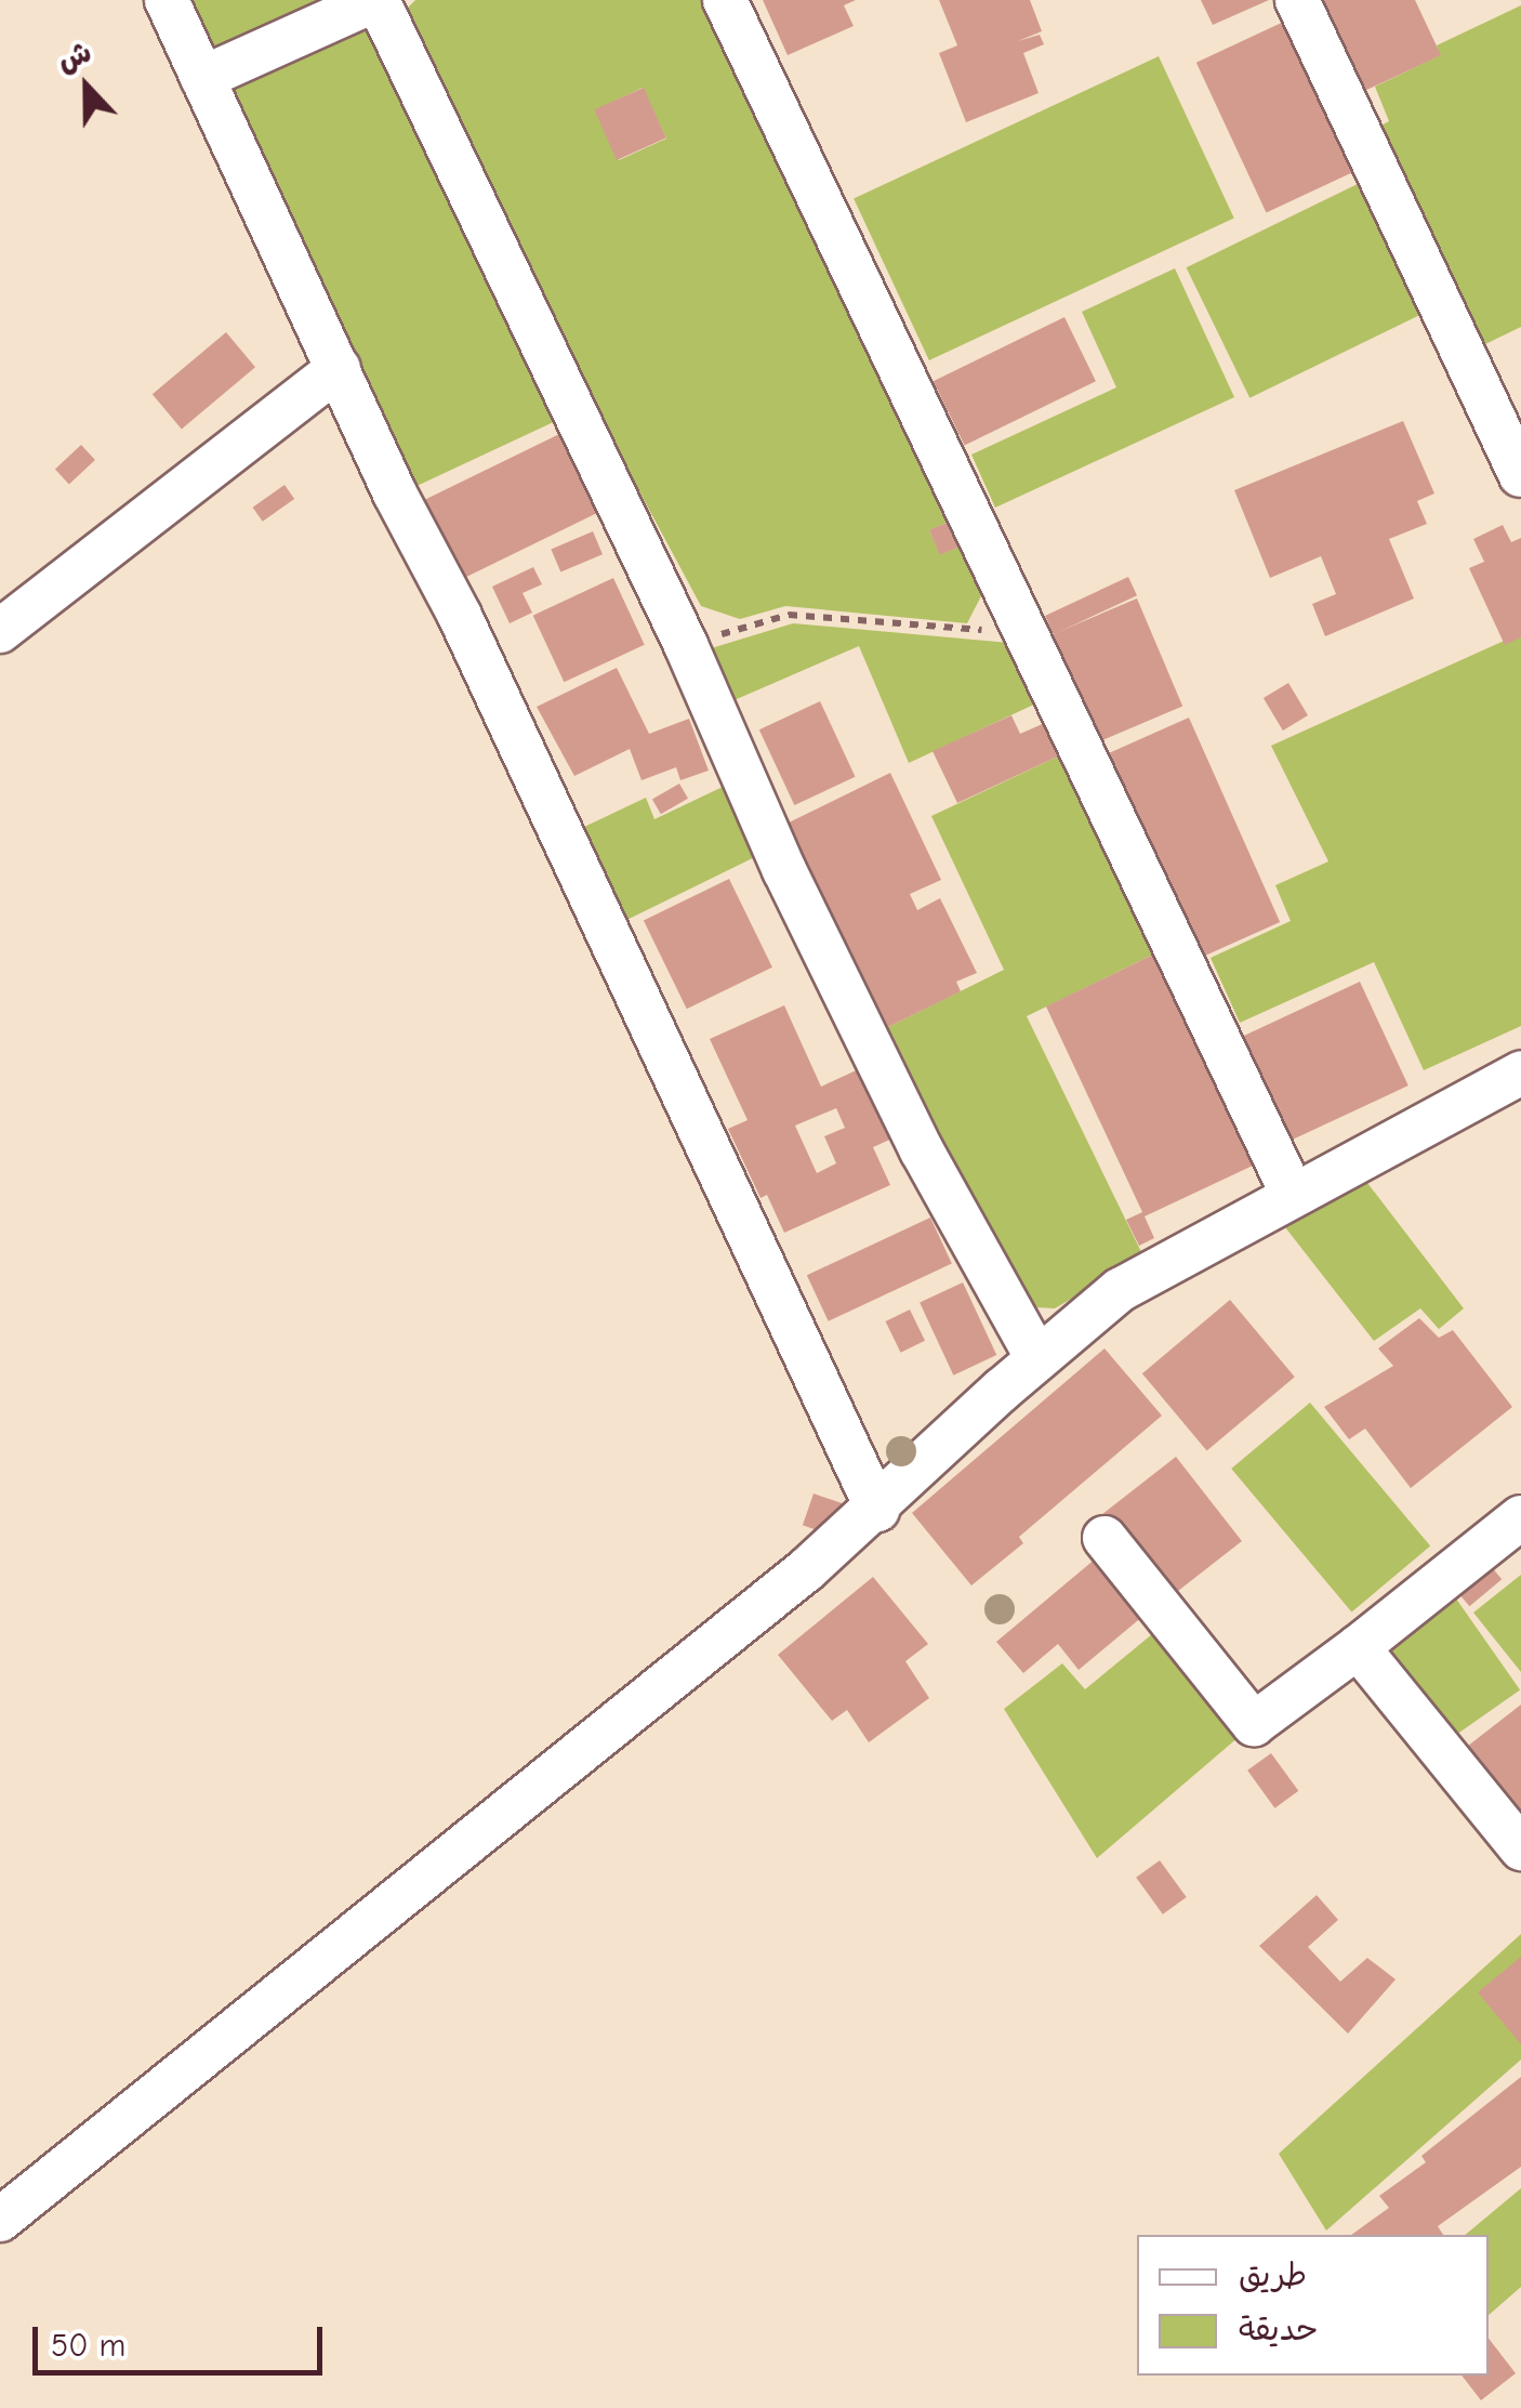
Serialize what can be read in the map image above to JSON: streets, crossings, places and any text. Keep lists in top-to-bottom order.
{
  "legend": ["طريق", "حديقة"],
  "scale_bar": "50 m",
  "north": "top"
}
